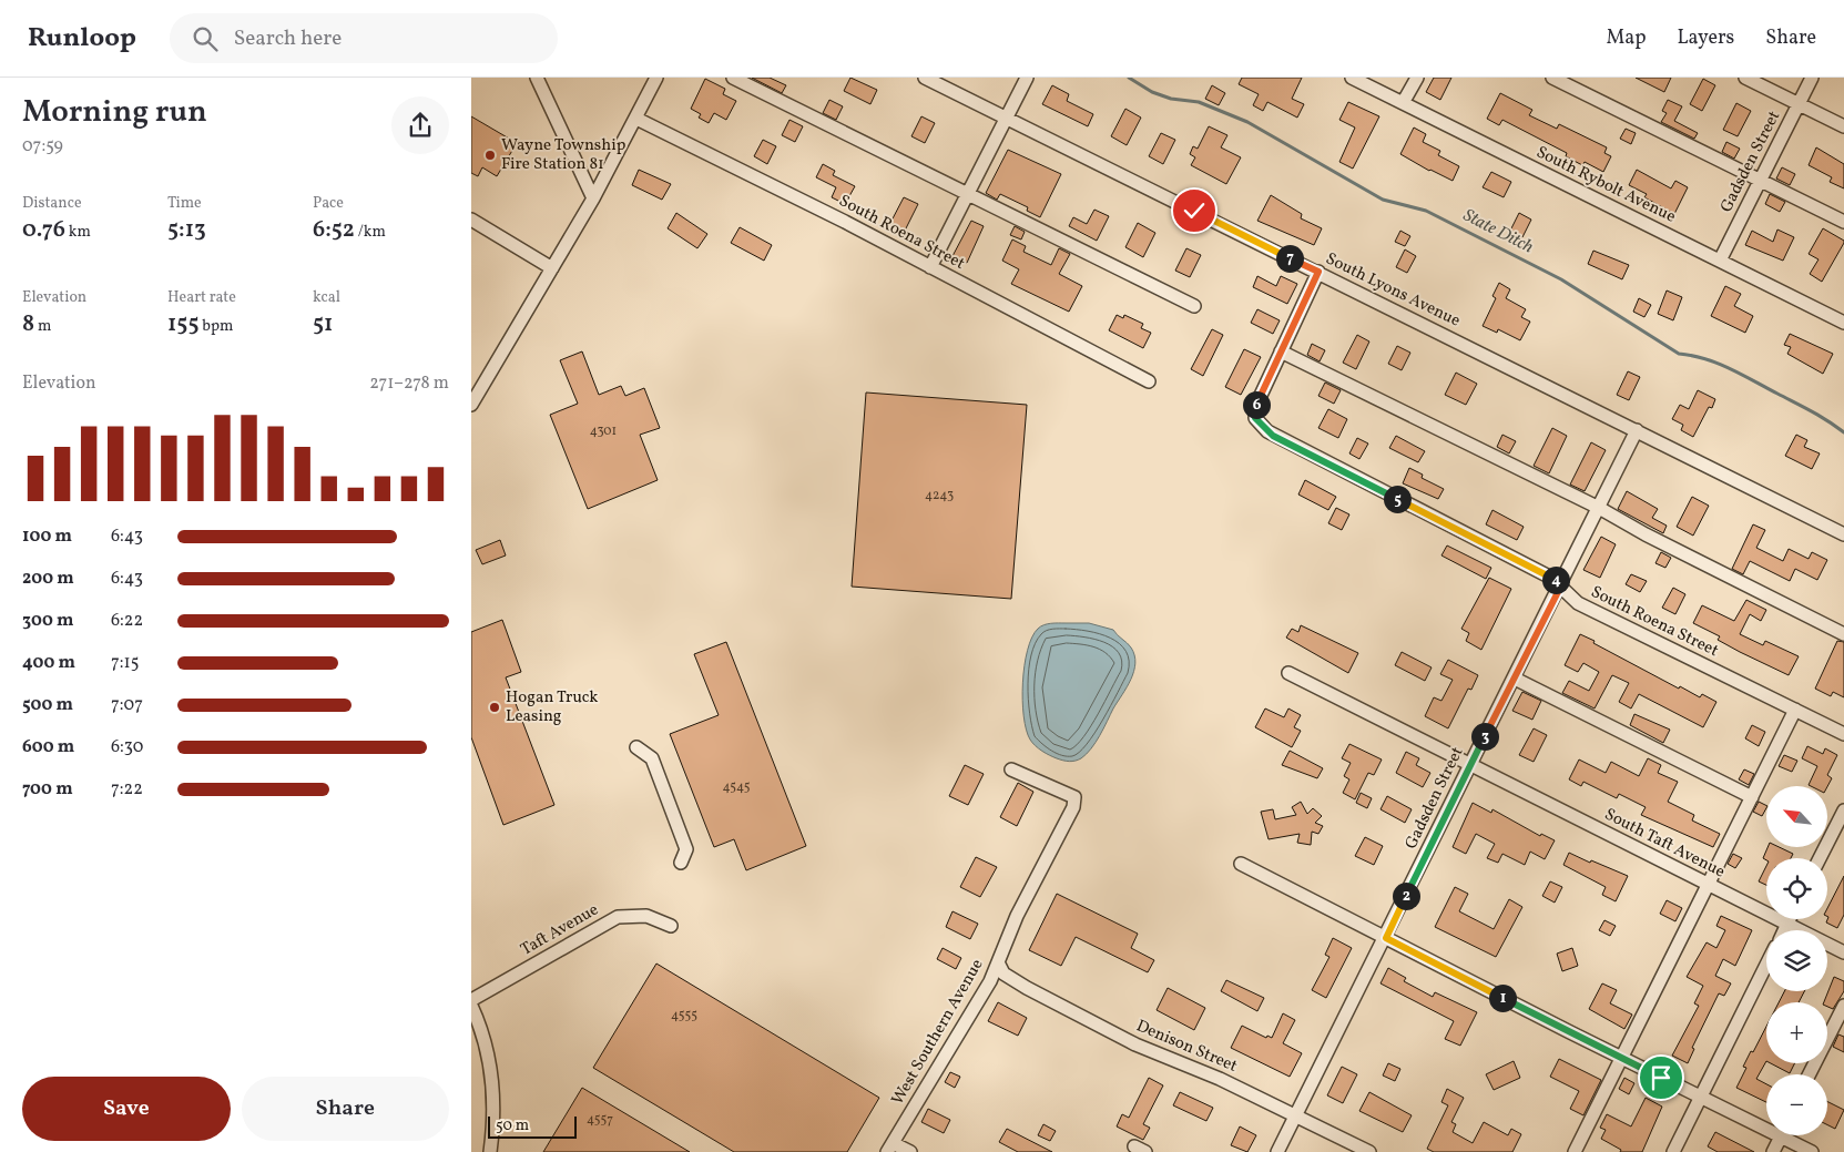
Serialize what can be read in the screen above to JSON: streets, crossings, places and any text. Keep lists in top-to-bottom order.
{
  "streets": {
    "street": [
      "Gadsden Street",
      "South Rybolt Avenue",
      "South Roena Street",
      "South Lyons Avenue",
      "South Taft Avenue",
      "Taft Avenue",
      "West Southern Avenue",
      "Denison Street"
    ]
  },
  "crossings": [
    ["Gadsden Street", "South Rybolt Avenue"],
    ["Gadsden Street", "South Roena Street"],
    ["Gadsden Street", "South Lyons Avenue"],
    ["Gadsden Street", "South Taft Avenue"],
    ["Gadsden Street", "Denison Street"],
    ["West Southern Avenue", "Denison Street"]
  ],
  "water": ["State Ditch"],
  "places": ["Wayne Township Fire Station 81", "Hogan Truck Leasing"],
  "house_numbers": [
    "4301",
    "4243",
    "4545",
    "4555",
    "4557"
  ],
  "scale_bar": "50 m",
  "north": "top left",
  "page": {
    "header": "Runloop",
    "search": "Search here",
    "nav": ["Map", "Layers", "Share"],
    "heading": ["Morning run", "07:59"],
    "stats": [
      ["Distance", "0.76 km"],
      ["Time", "5:13"],
      ["Pace", "6:52 /km"],
      ["Elevation", "8 m"],
      ["Heart rate", "155 bpm"],
      ["kcal", "51"]
    ],
    "pins": [
      "7",
      "6",
      "5",
      "4",
      "3",
      "2",
      "1"
    ],
    "chart": ["Elevation", "271–278 m"],
    "list": [
      {
        "name": "100 m",
        "note": "6:43"
      },
      {
        "name": "200 m",
        "note": "6:43"
      },
      {
        "name": "300 m",
        "note": "6:22"
      },
      {
        "name": "400 m",
        "note": "7:15"
      },
      {
        "name": "500 m",
        "note": "7:07"
      },
      {
        "name": "600 m",
        "note": "6:30"
      },
      {
        "name": "700 m",
        "note": "7:22"
      }
    ],
    "map_buttons": ["+", "−"],
    "buttons": ["Save", "Share"],
    "scale": "50 m"
  }
}
